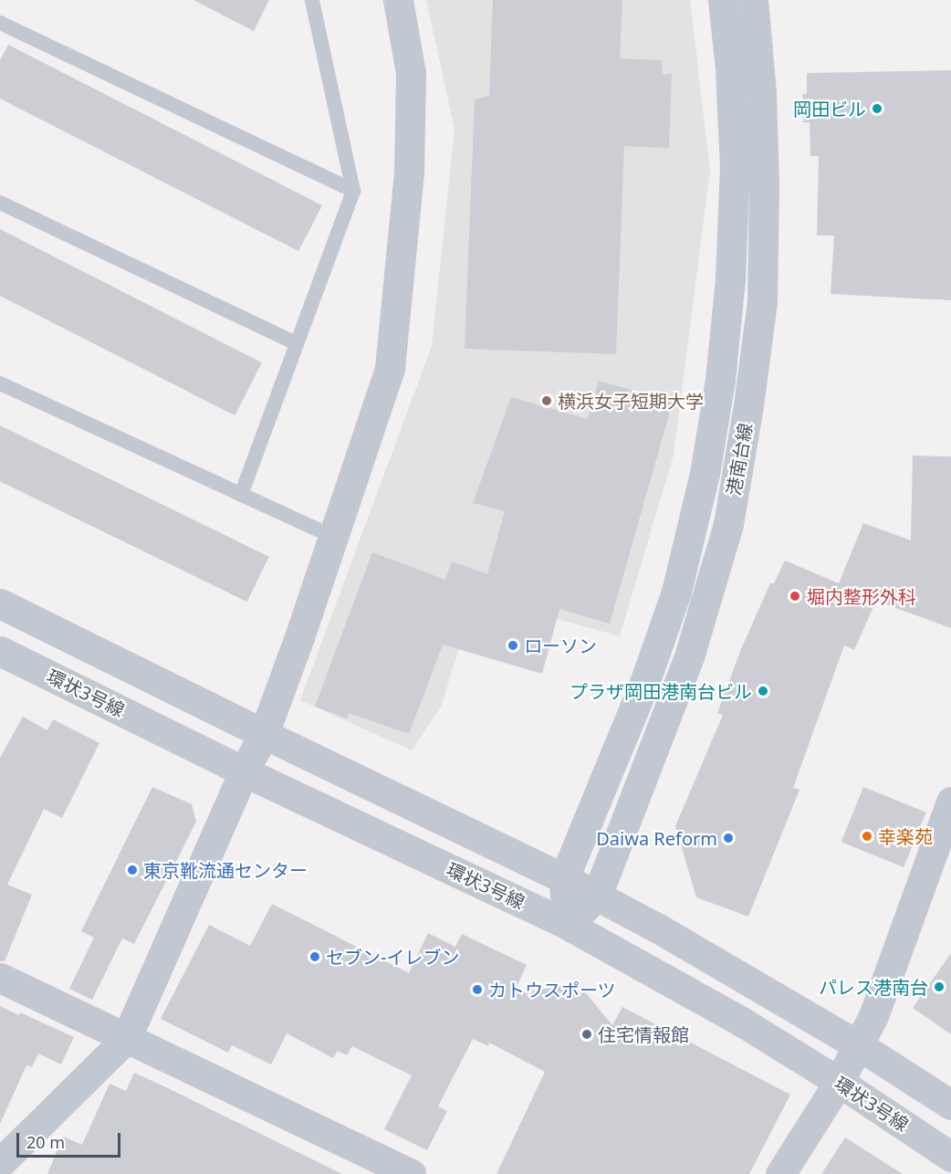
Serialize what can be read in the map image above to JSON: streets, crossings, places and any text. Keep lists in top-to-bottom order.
{
  "streets": {
    "street": ["港南台線", "環状3号線"]
  },
  "places": [
    "岡田ビル",
    "横浜女子短期大学",
    "堀内整形外科",
    "ローソン",
    "プラザ岡田港南台ビル",
    "幸楽苑",
    "Daiwa Reform",
    "東京靴流通センター",
    "セブン-イレブン",
    "パレス港南台",
    "カトウスポーツ",
    "住宅情報館"
  ],
  "scale_bar": "20 m"
}
